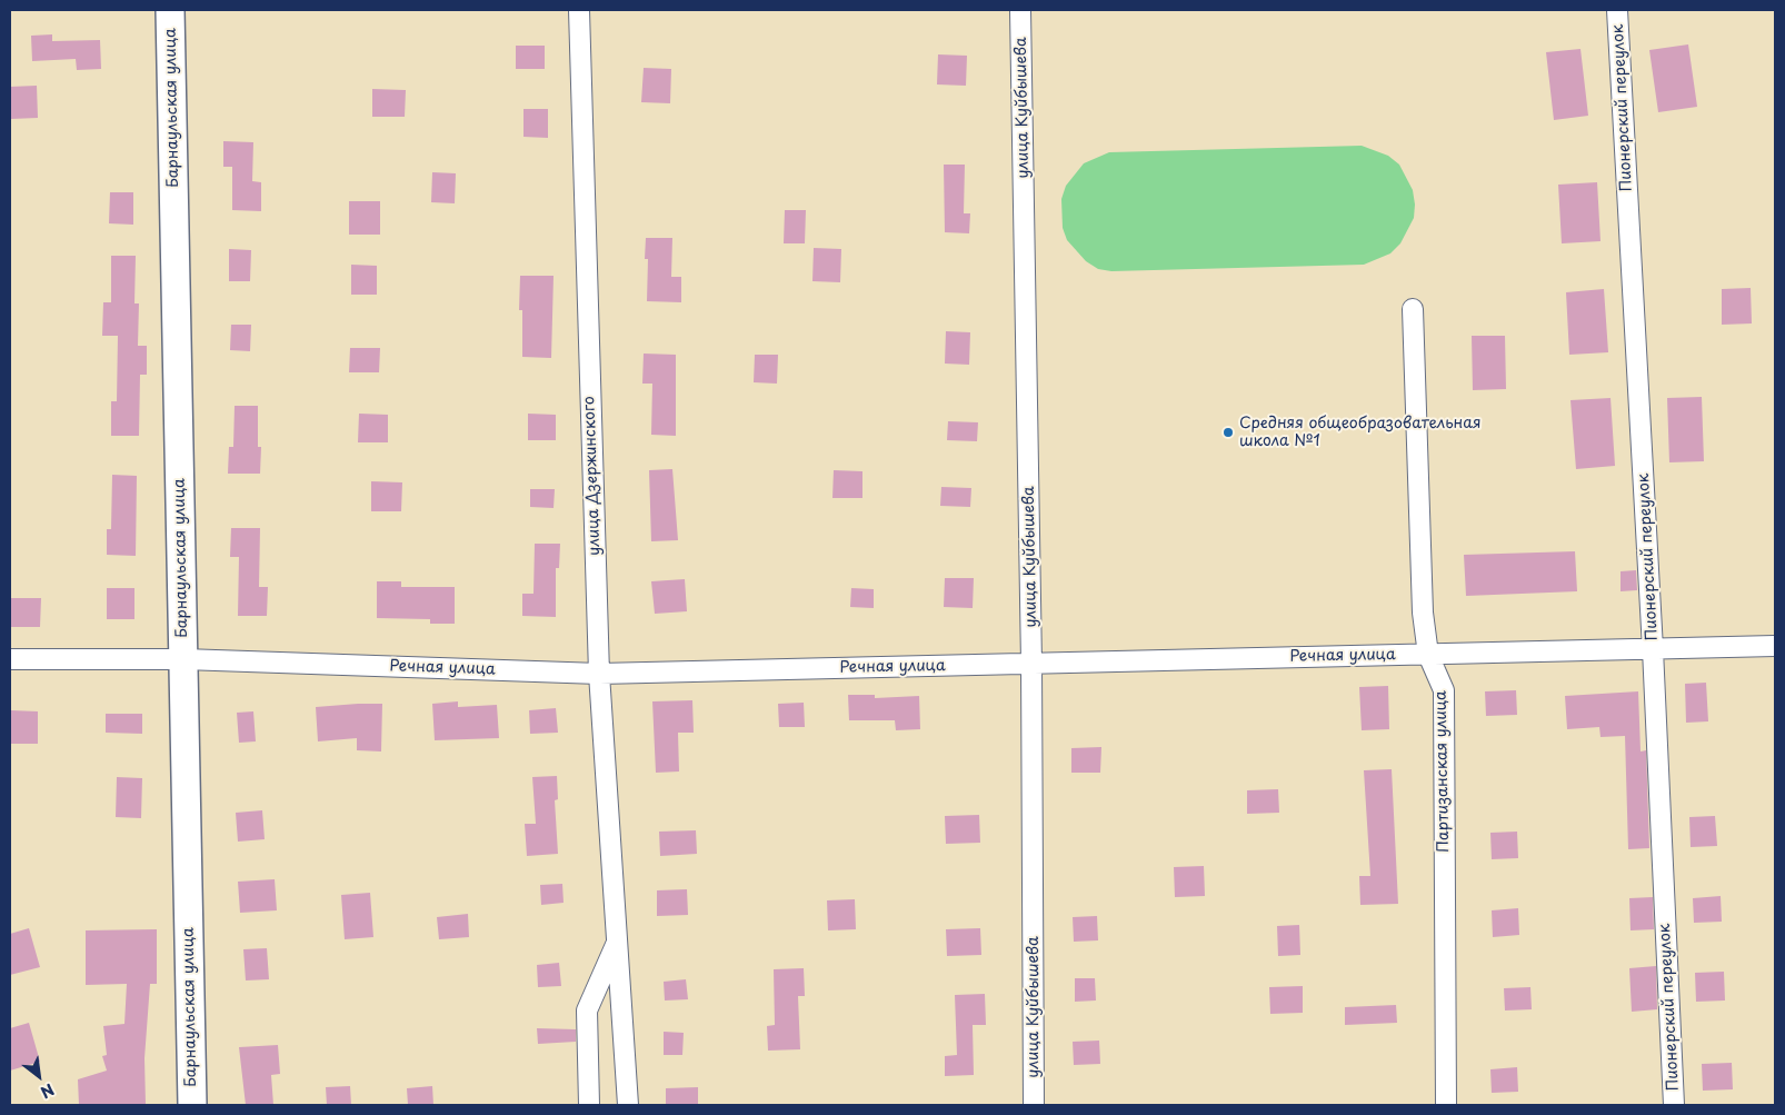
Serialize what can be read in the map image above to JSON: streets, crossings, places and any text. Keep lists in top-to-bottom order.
{
  "streets": {
    "street": [
      "Барнаульская улица",
      "улица Куйбышева",
      "Пионерский переулок",
      "улица Дзержинского",
      "Речная улица",
      "Партизанская улица"
    ]
  },
  "crossings": [
    ["Барнаульская улица", "Речная улица"],
    ["улица Куйбышева", "Речная улица"],
    ["Пионерский переулок", "Речная улица"],
    ["улица Дзержинского", "Речная улица"],
    ["Речная улица", "Партизанская улица"]
  ],
  "places": ["Средняя общеобразовательная школа №1"],
  "north": "bottom right"
}
